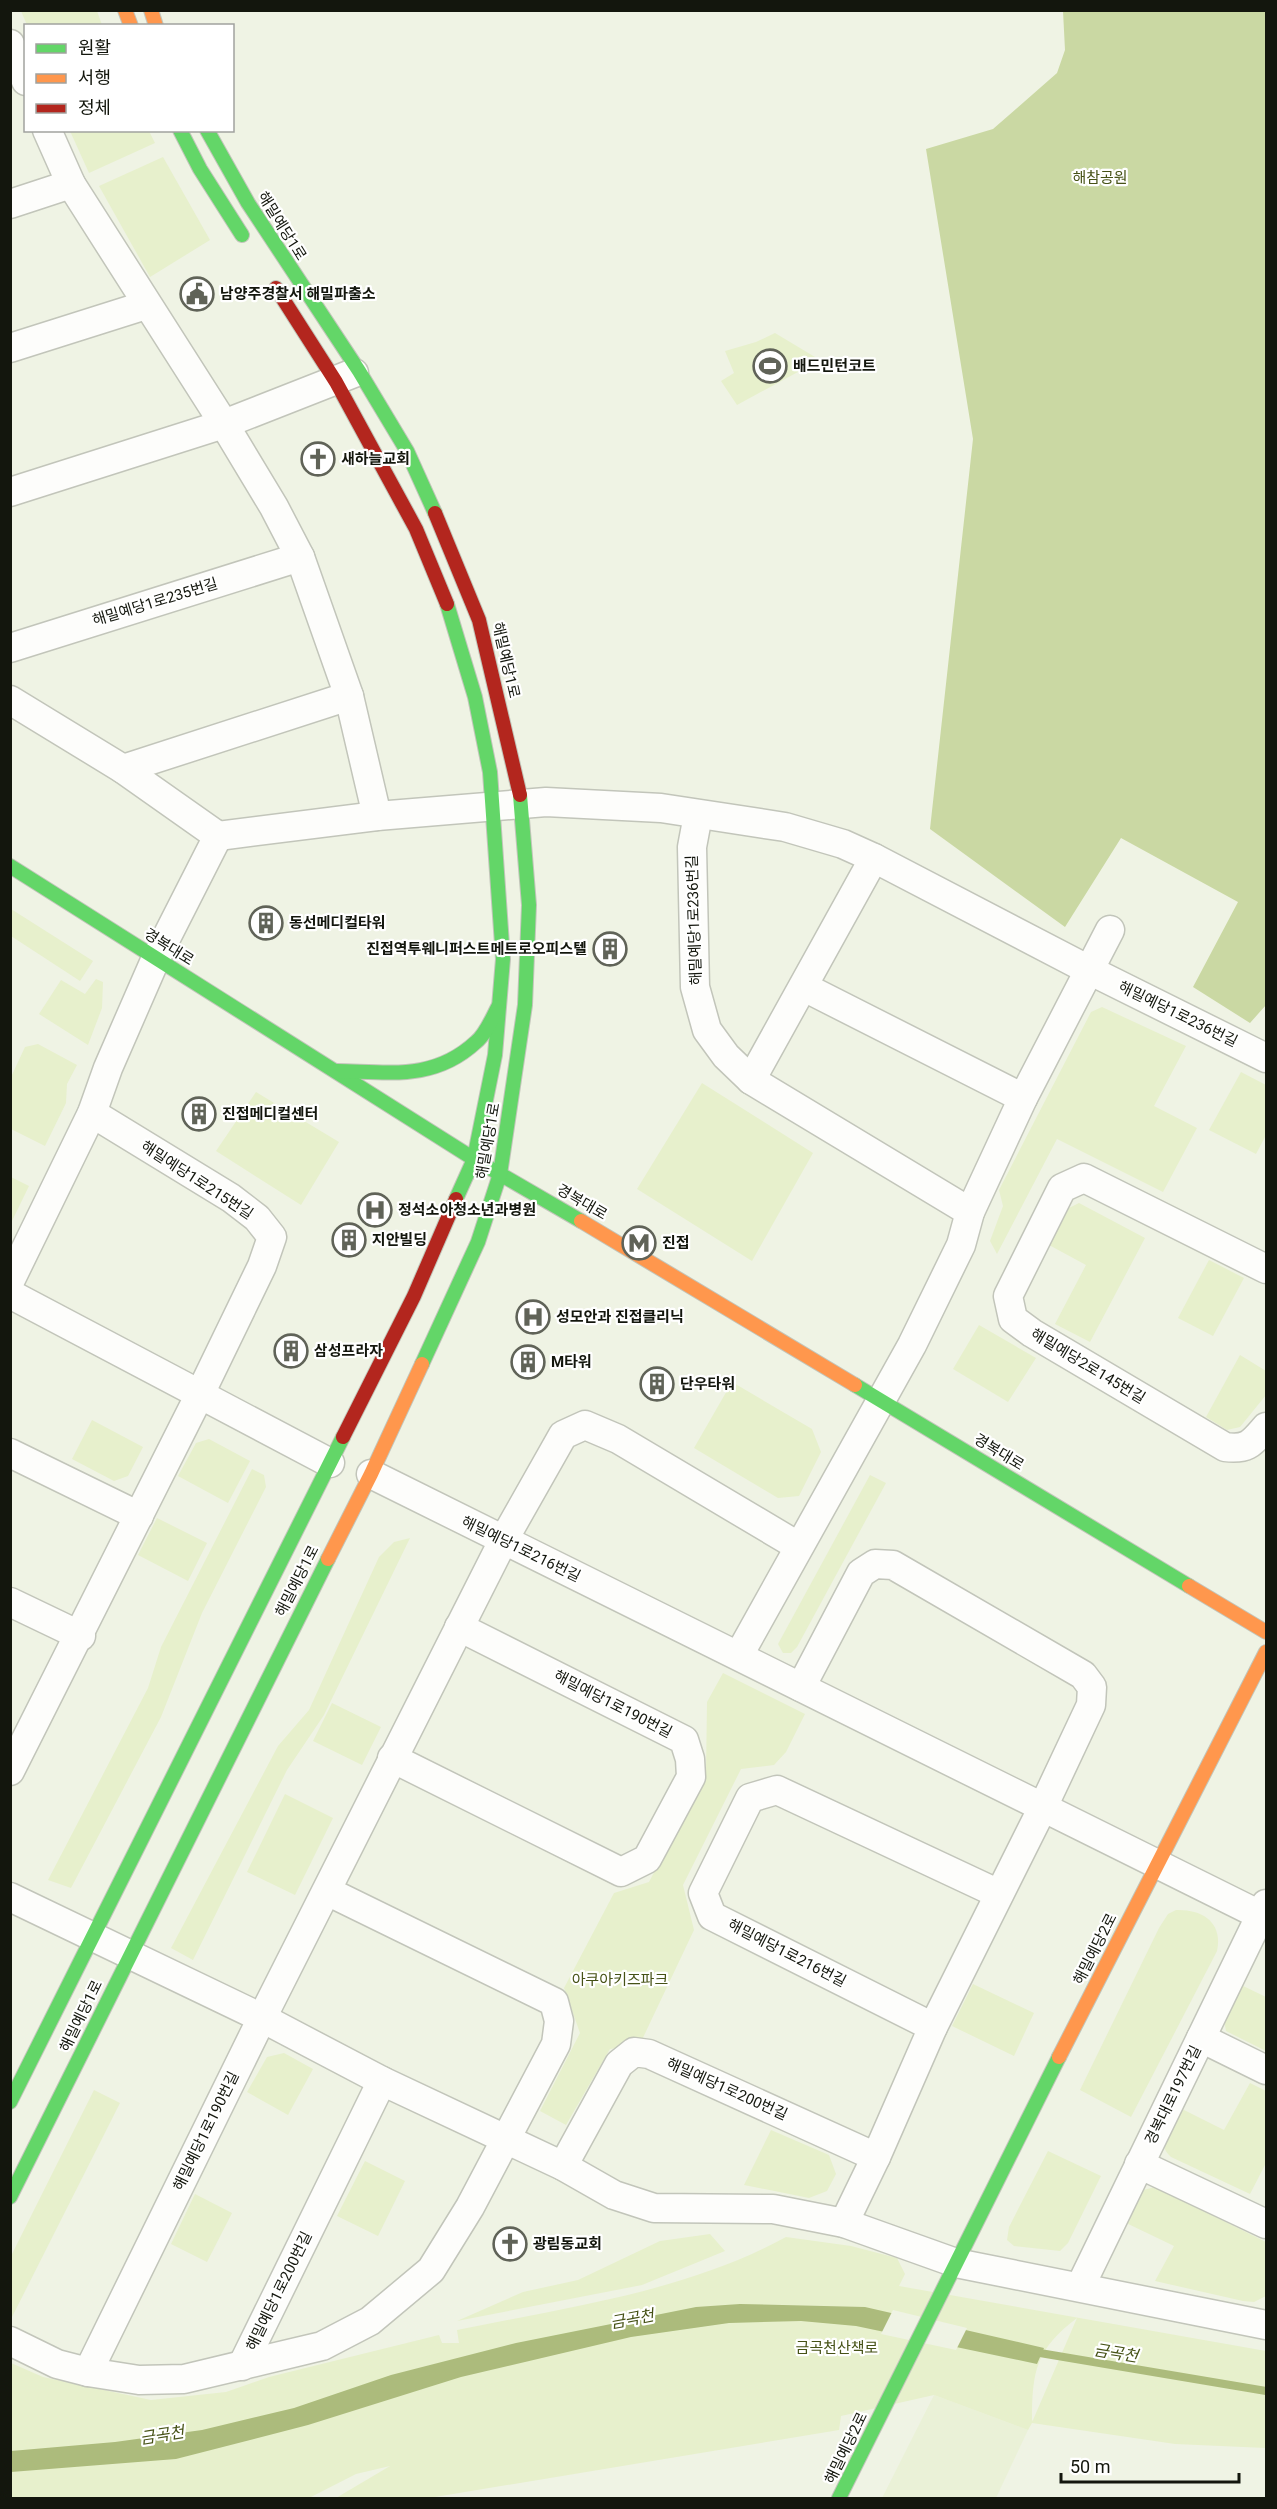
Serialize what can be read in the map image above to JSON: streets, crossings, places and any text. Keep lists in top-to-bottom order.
{
  "streets": {
    "street": [
      "해밀예당1로",
      "해밀예당1로235번길",
      "해밀예당1로236번길",
      "경복대로",
      "해밀예당1로215번길",
      "해밀예당2로145번길",
      "해밀예당1로216번길",
      "해밀예당1로190번길",
      "해밀예당2로",
      "해밀예당1로200번길",
      "경복대로197번길"
    ]
  },
  "crossings": [
    ["해밀예당1로", "해밀예당1로236번길"],
    ["해밀예당1로", "경복대로"],
    ["해밀예당1로", "해밀예당1로216번길"],
    ["해밀예당1로216번길", "해밀예당1로190번길"],
    ["해밀예당1로216번길", "해밀예당2로"],
    ["해밀예당1로216번길", "경복대로197번길"]
  ],
  "water": ["금곡천"],
  "parks": ["해참공원", "아쿠아키즈파크", "금곡천산책로"],
  "places": {
    "public building": ["남양주경찰서 해밀파출소"],
    "sports": ["배드민턴코트"],
    "church": ["새하늘교회", "광림동교회"],
    "building": [
      "동선메디컬타워",
      "진접역투웨니퍼스트메트로오피스텔",
      "진접메디컬센터",
      "지안빌딩",
      "삼성프라자",
      "M타워",
      "단우타워"
    ],
    "hospital": ["정석소아청소년과병원", "성모안과 진접클리닉"],
    "metro station": ["진접"]
  },
  "legend": ["원활", "서행", "정체"],
  "scale_bar": "50 m"
}
